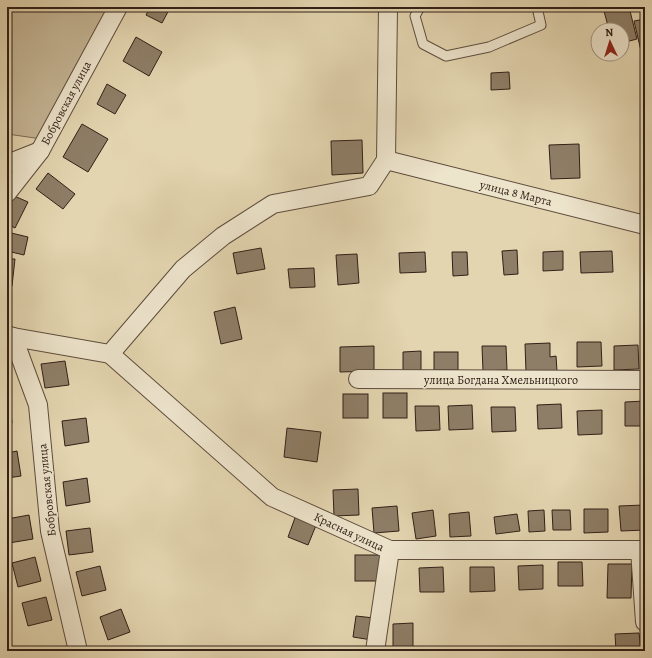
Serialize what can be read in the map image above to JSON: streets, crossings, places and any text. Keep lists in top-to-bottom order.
{
  "streets": {
    "street": [
      "Бобровская улица",
      "улица 8 Марта",
      "улица Богдана Хмельницкого",
      "Красная улица"
    ]
  },
  "north": "top"
}
